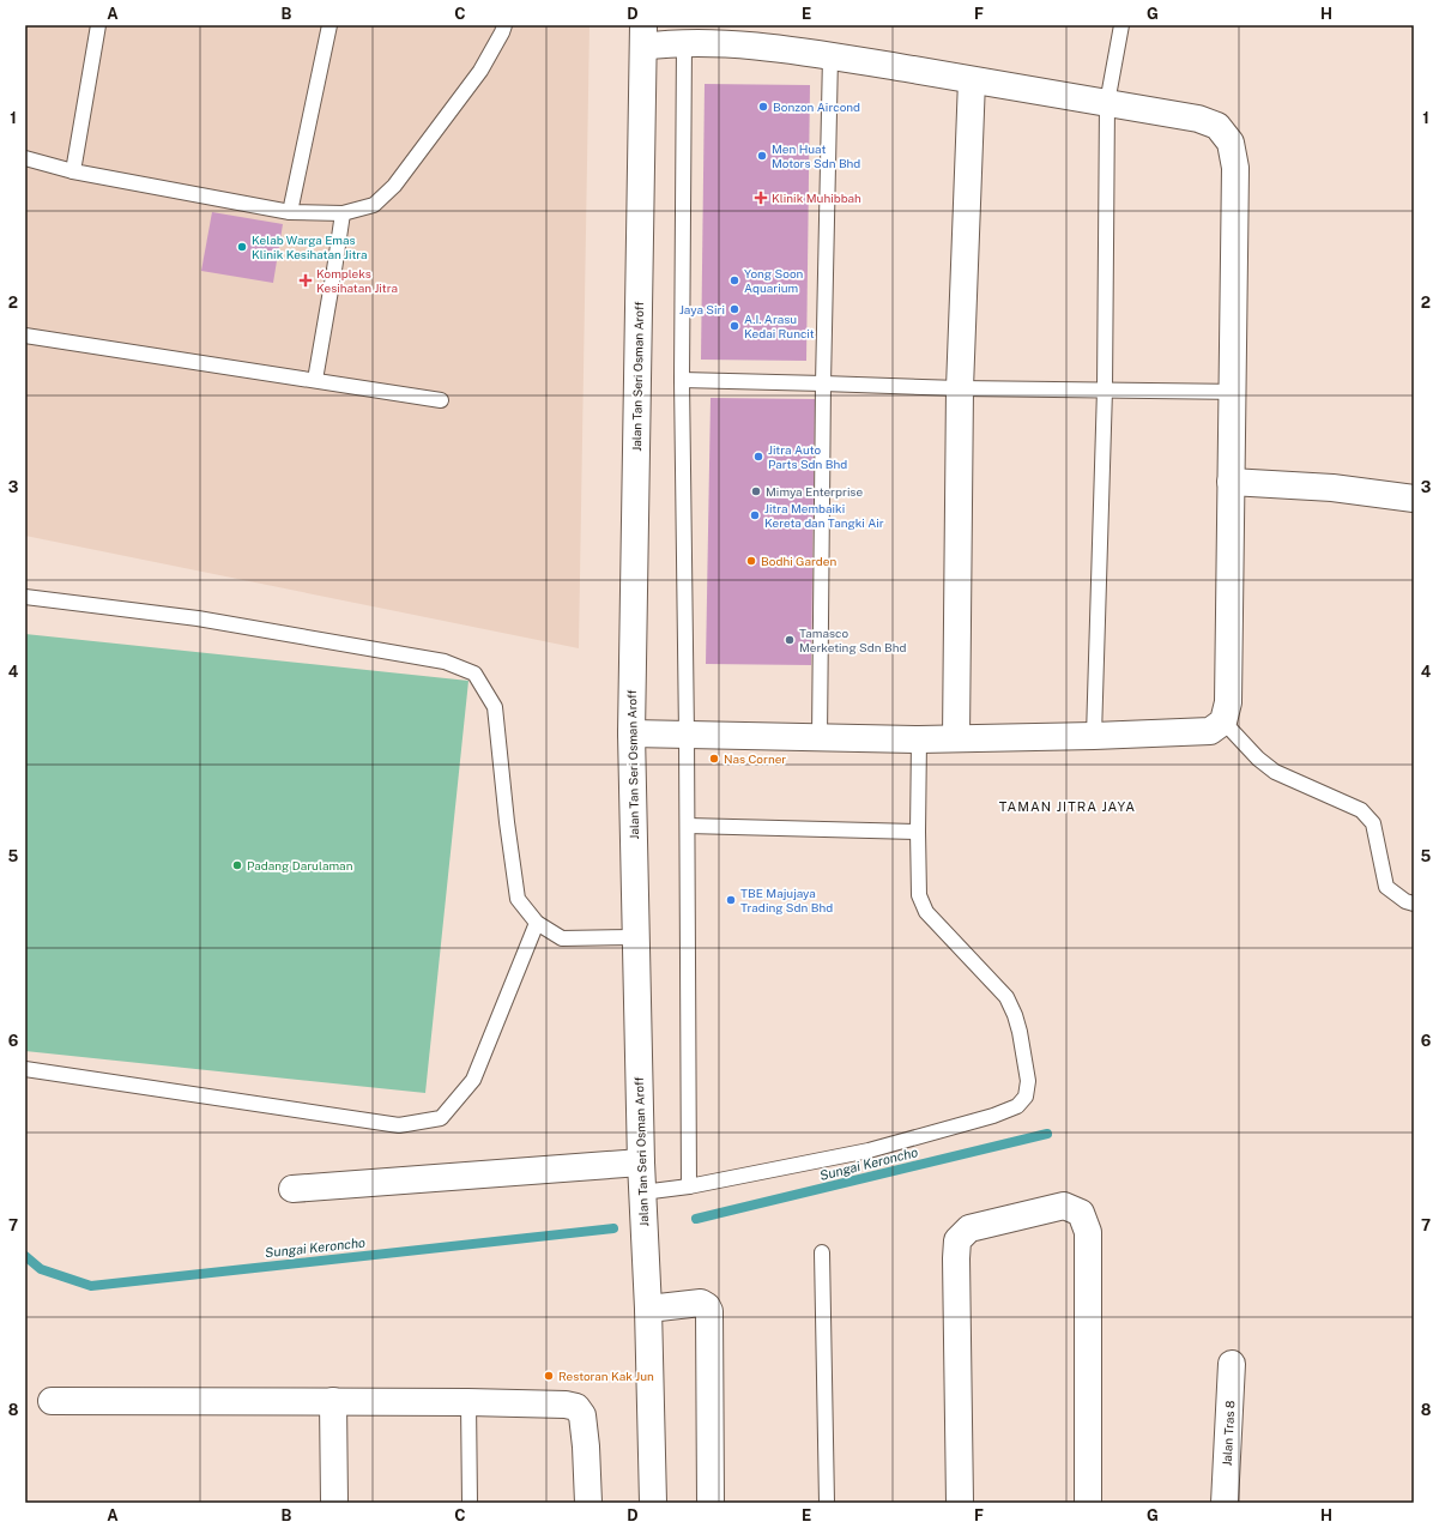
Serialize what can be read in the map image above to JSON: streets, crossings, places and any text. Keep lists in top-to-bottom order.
{
  "streets": {
    "street": ["Jalan Tan Seri Osman Aroff", "Jalan Tras 8"]
  },
  "districts": ["TAMAN JITRA JAYA"],
  "water": ["Sungai Keroncho"],
  "places": {
    "other": [
      "Bonzon Aircond",
      "Men Huat Motors Sdn Bhd",
      "Kelab Warga Emas Klinik Kesihatan Jitra",
      "Yong Soon Aquarium",
      "Jaya Siri",
      "A.I. Arasu Kedai Runcit",
      "Jitra Auto Parts Sdn Bhd",
      "Mimya Enterprise",
      "Jitra Membaiki Kereta dan Tangki Air",
      "Bodhi Garden",
      "Tamasco Merketing Sdn Bhd",
      "Nas Corner",
      "Padang Darulaman",
      "TBE Majujaya Trading Sdn Bhd",
      "Restoran Kak Jun"
    ],
    "health": ["Klinik Muhibbah", "Kompleks Kesihatan Jitra"]
  },
  "grid": {
    "columns": [
      "A",
      "B",
      "C",
      "D",
      "E",
      "F",
      "G",
      "H"
    ],
    "rows": [
      "1",
      "2",
      "3",
      "4",
      "5",
      "6",
      "7",
      "8"
    ]
  }
}
